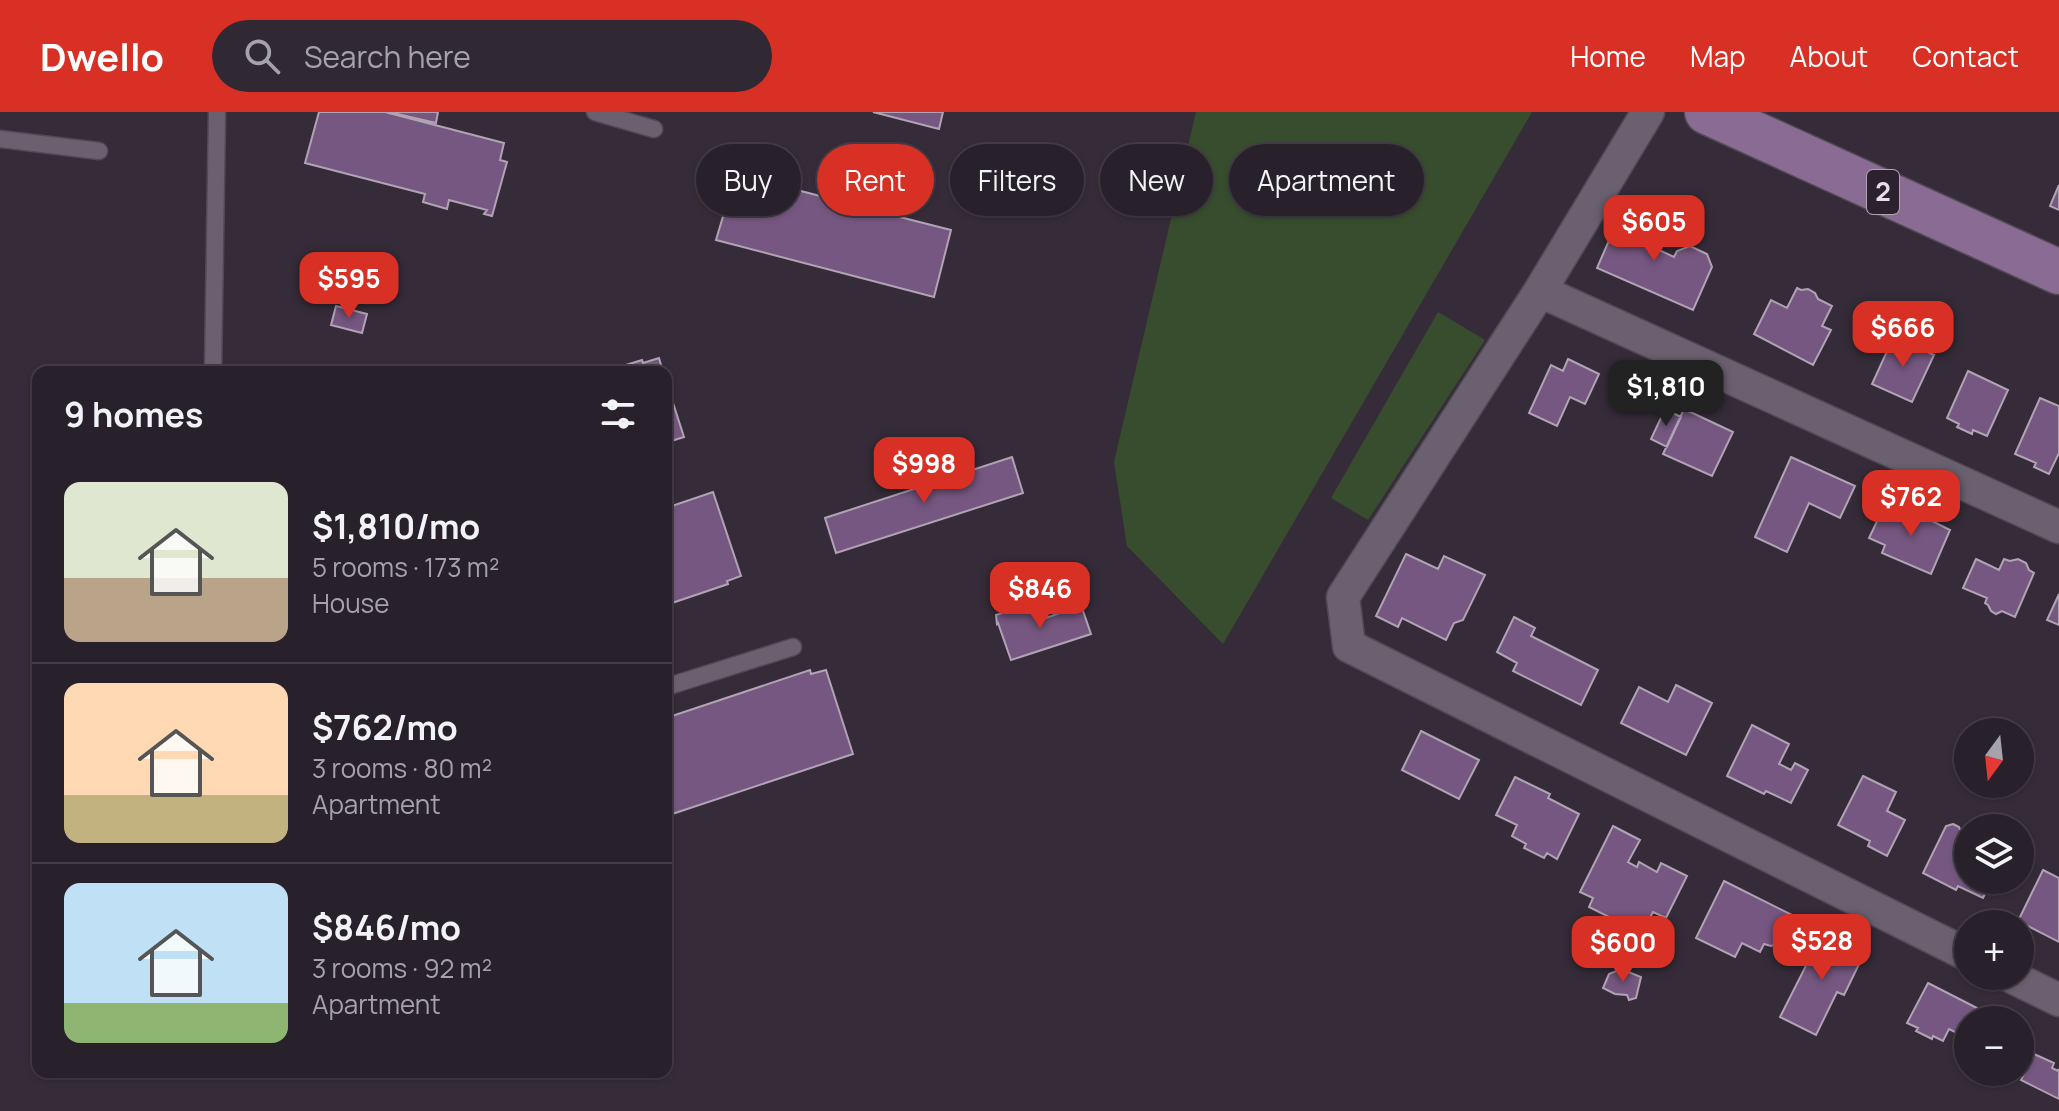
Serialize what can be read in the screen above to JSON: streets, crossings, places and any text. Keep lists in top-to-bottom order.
{
  "streets": {
    "main road": ["2"]
  },
  "north": "bottom",
  "page": {
    "header": "Dwello",
    "search": "Search here",
    "nav": [
      "Home",
      "Map",
      "About",
      "Contact"
    ],
    "chip": [
      "Buy",
      "Rent",
      "Filters",
      "New",
      "Apartment"
    ],
    "price": [
      "$605",
      "$595",
      "$666",
      "$1,810",
      "$998",
      "$762",
      "$846",
      "$528",
      "$600"
    ],
    "heading": "9 homes",
    "list": [
      {
        "name": "$1,810/mo",
        "note": "5 rooms · 173 m² · House"
      },
      {
        "name": "$762/mo",
        "note": "3 rooms · 80 m² · Apartment"
      },
      {
        "name": "$846/mo",
        "note": "3 rooms · 92 m² · Apartment"
      }
    ],
    "map_buttons": ["+", "−"]
  }
}
